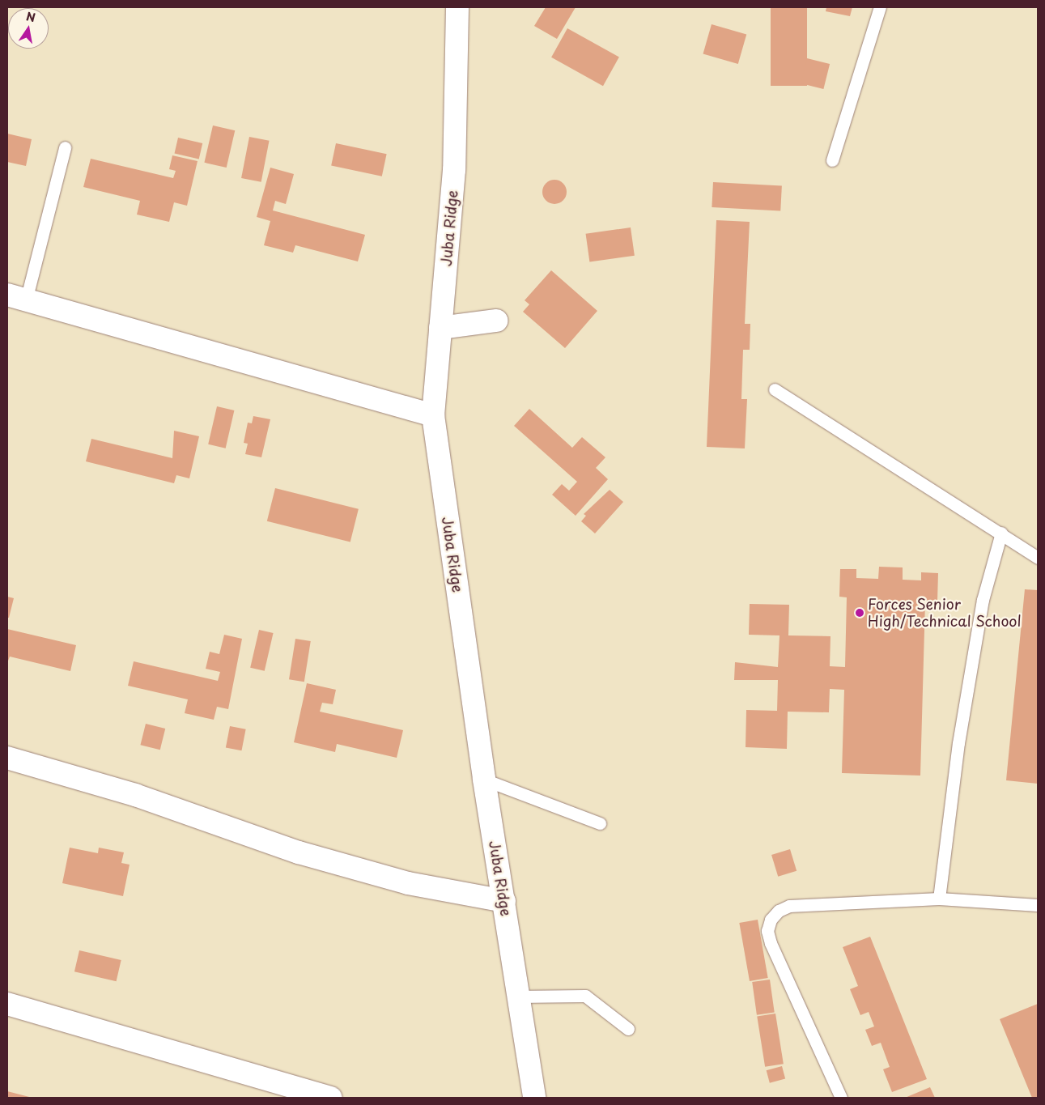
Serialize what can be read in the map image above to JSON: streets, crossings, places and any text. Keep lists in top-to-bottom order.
{
  "streets": {
    "street": ["Juba Ridge"]
  },
  "places": ["Forces Senior High/Technical School"],
  "north": "top"
}
